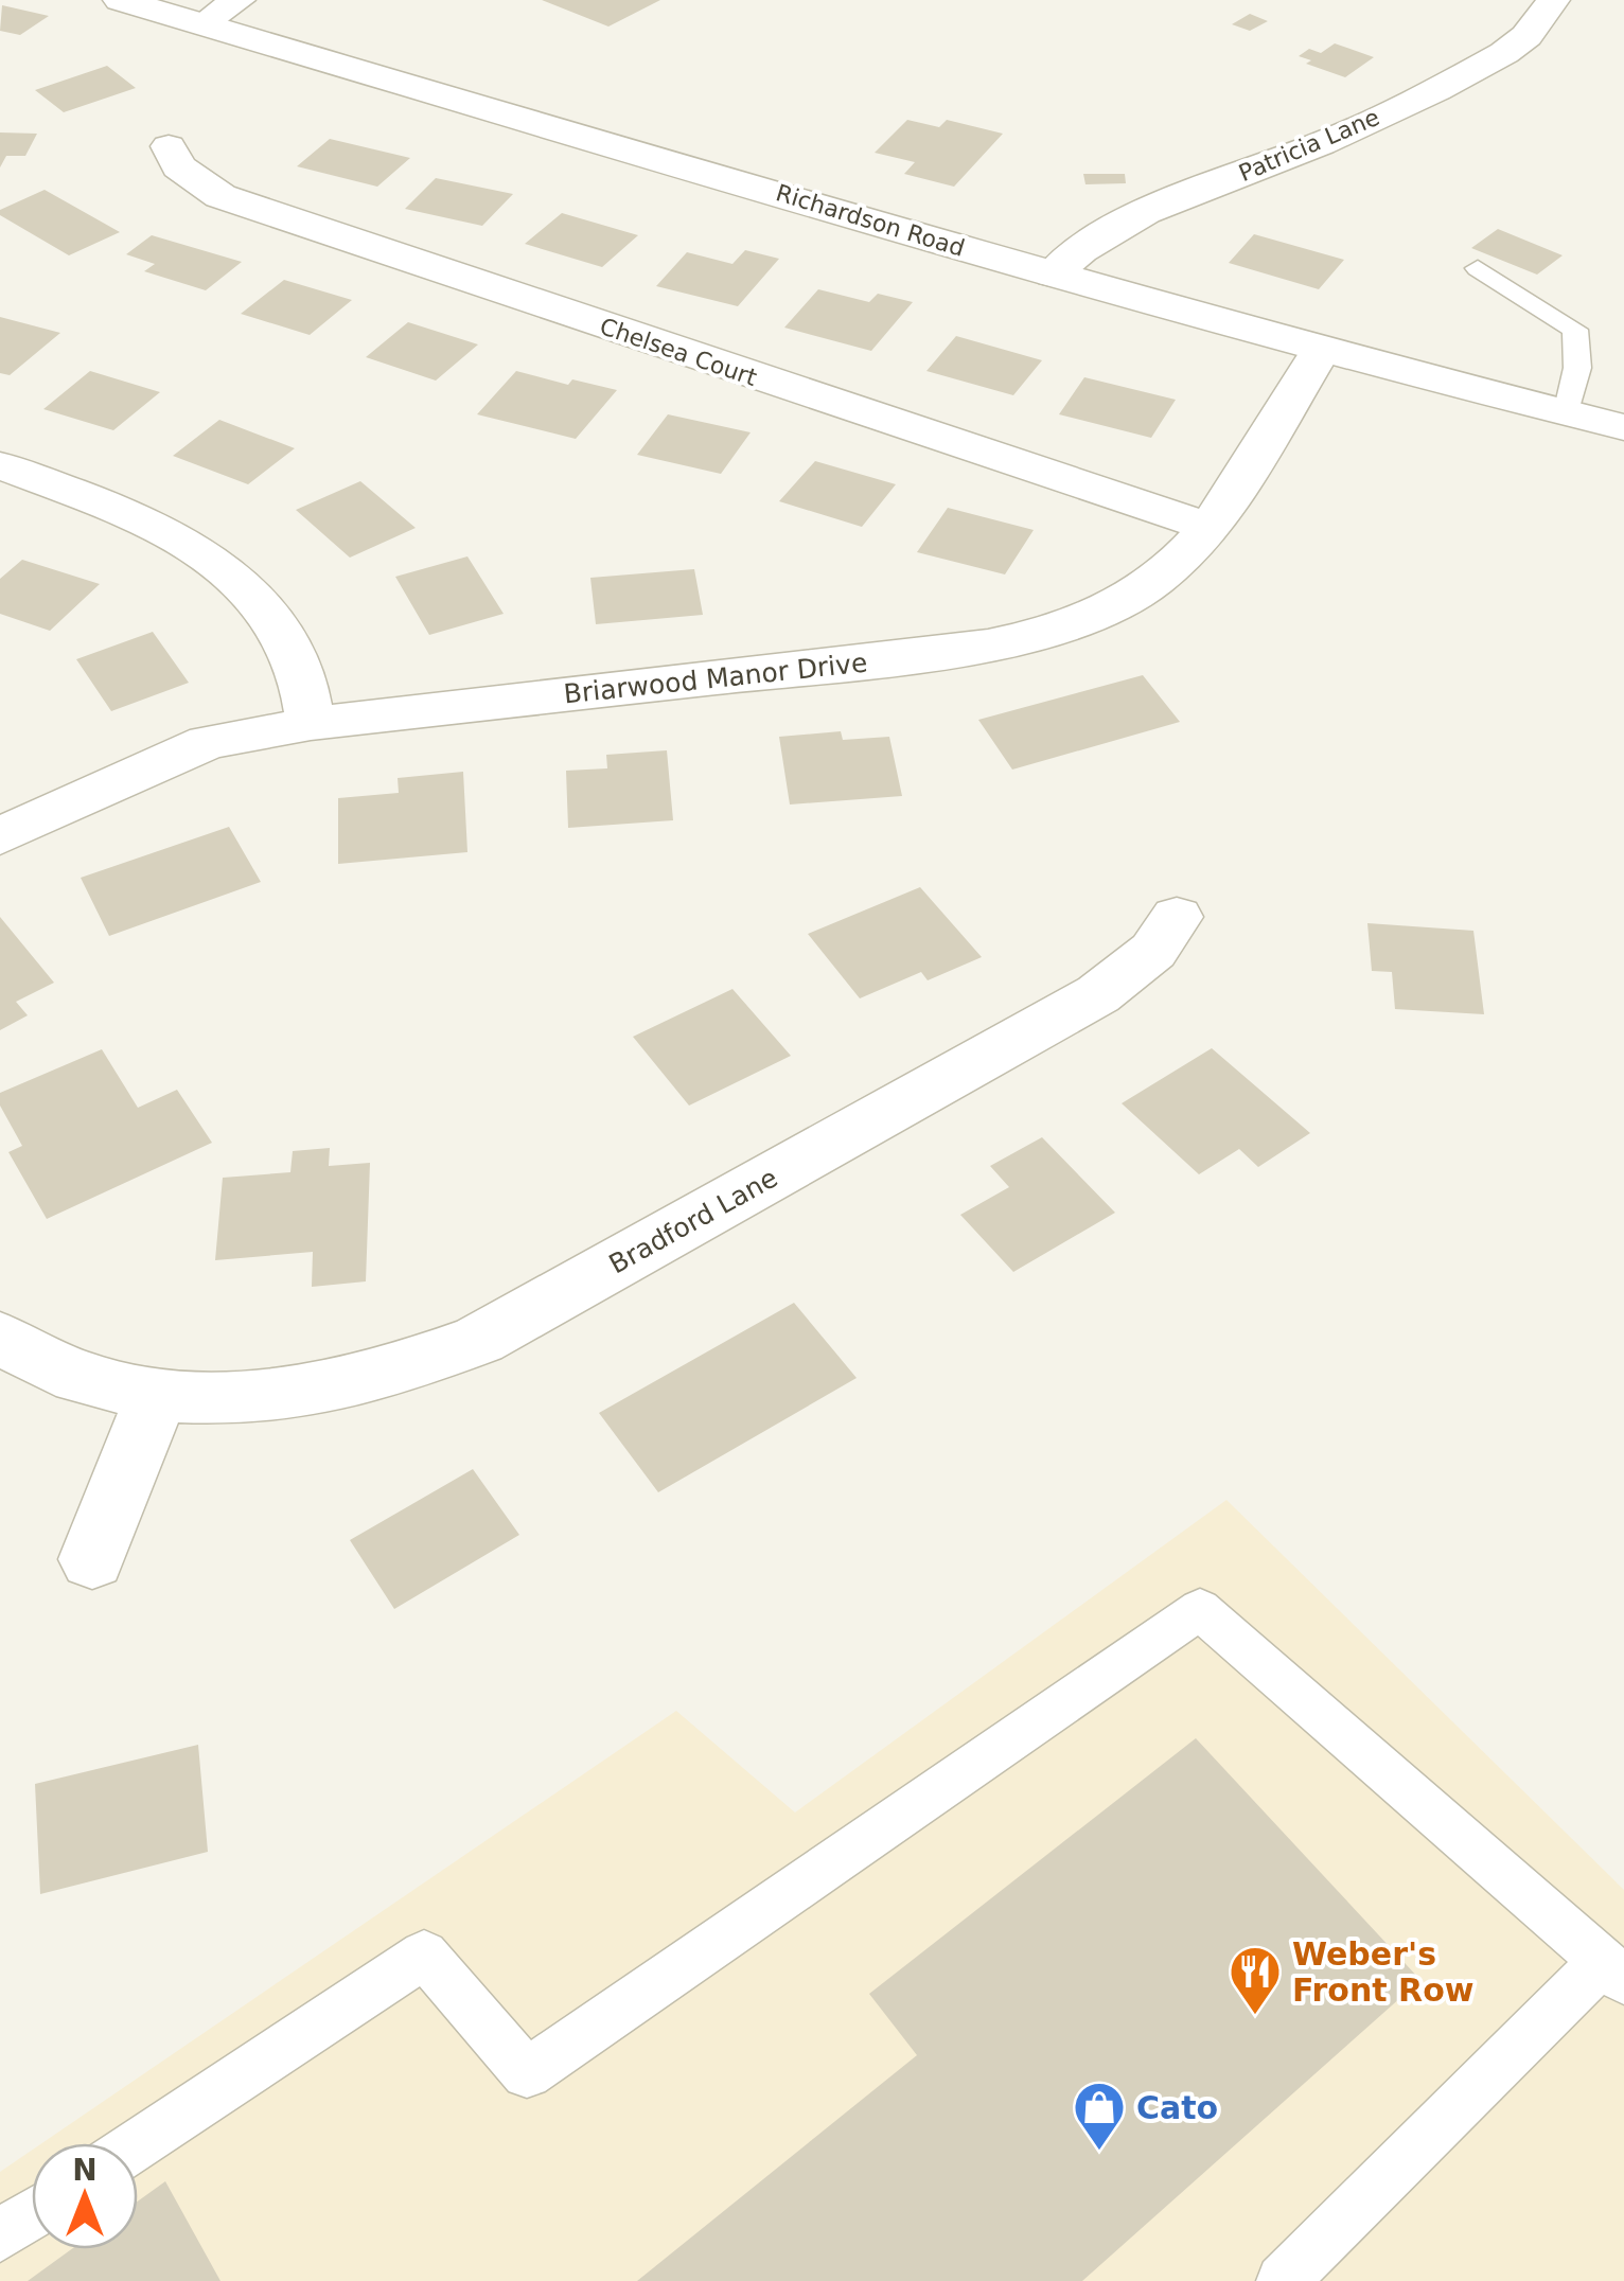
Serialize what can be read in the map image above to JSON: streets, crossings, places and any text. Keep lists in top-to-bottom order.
{
  "streets": {
    "street": [
      "Patricia Lane",
      "Richardson Road",
      "Chelsea Court",
      "Briarwood Manor Drive",
      "Bradford Lane"
    ]
  },
  "crossings": [
    ["Patricia Lane", "Richardson Road"],
    ["Richardson Road", "Briarwood Manor Drive"],
    ["Chelsea Court", "Briarwood Manor Drive"]
  ],
  "places": {
    "restaurant": ["Weber's Front Row"],
    "shop": ["Cato"]
  },
  "north": "top"
}
